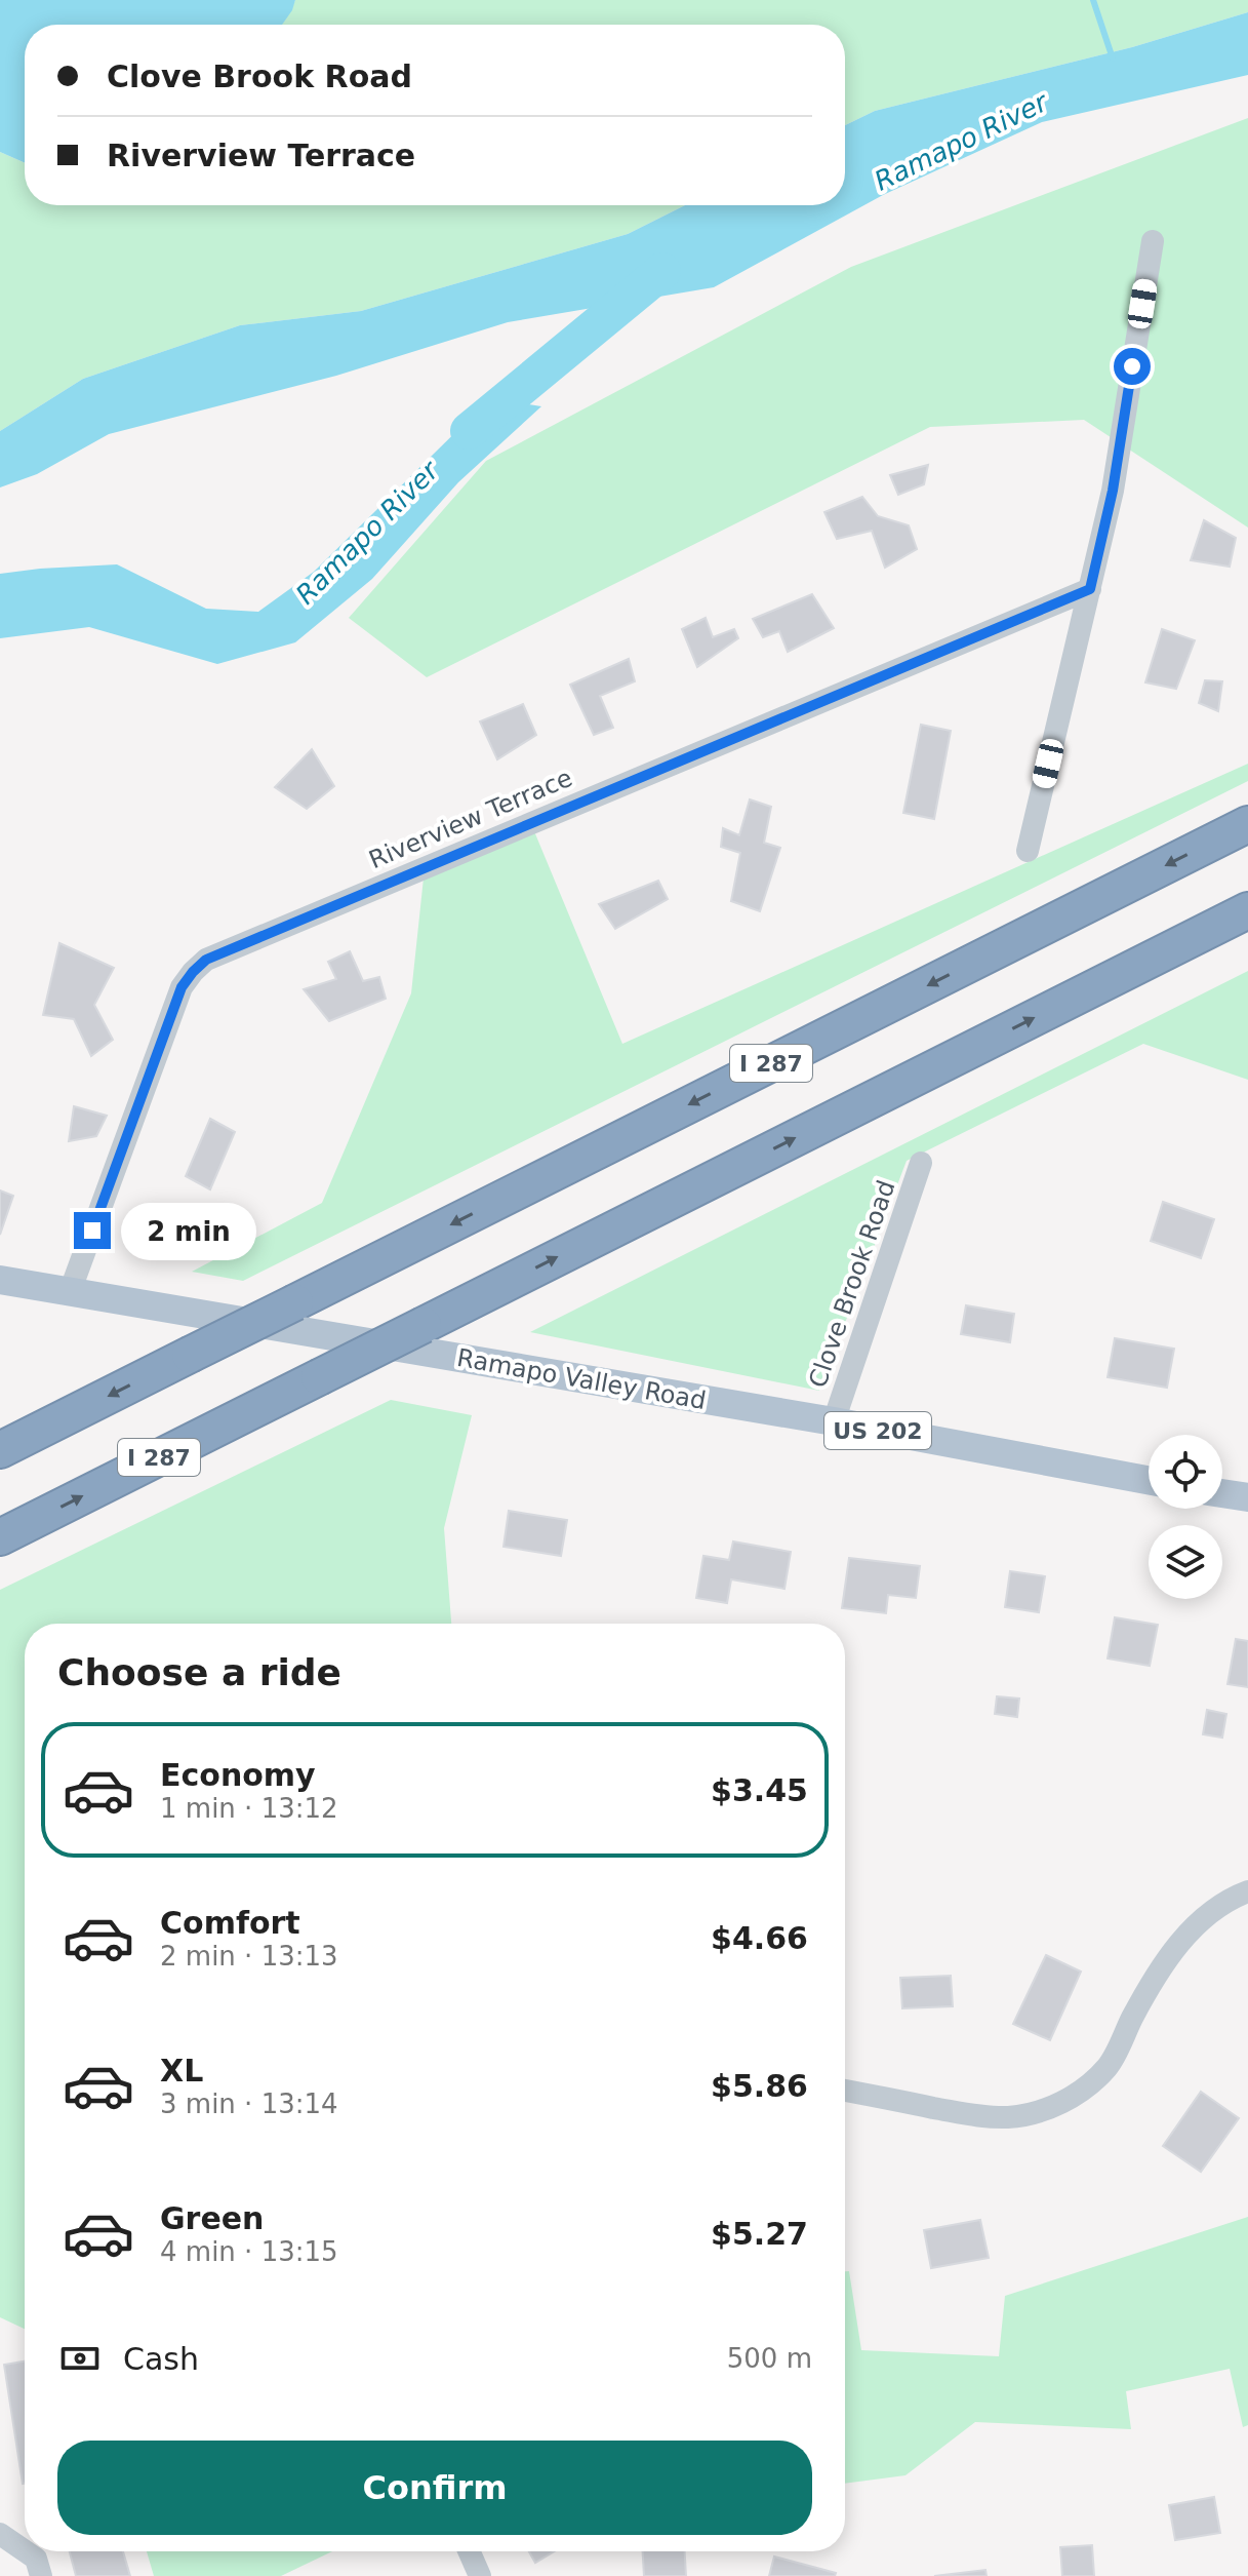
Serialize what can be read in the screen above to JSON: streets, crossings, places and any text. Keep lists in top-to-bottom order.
{
  "streets": {
    "highway": ["I 287"],
    "main road": ["Ramapo Valley Road", "US 202"],
    "street": ["Riverview Terrace", "Clove Brook Road"]
  },
  "crossings": [
    ["Riverview Terrace", "Ramapo Valley Road"],
    ["Clove Brook Road", "Ramapo Valley Road"]
  ],
  "water": ["Ramapo River"],
  "page": {
    "banner": ["Clove Brook Road", "Riverview Terrace"],
    "bubble": "2 min",
    "heading": "Choose a ride",
    "list": [
      {
        "name": "Economy",
        "note": "1 min · 13:12",
        "value": "$3.45"
      },
      {
        "name": "Comfort",
        "note": "2 min · 13:13",
        "value": "$4.66"
      },
      {
        "name": "XL",
        "note": "3 min · 13:14",
        "value": "$5.86"
      },
      {
        "name": "Green",
        "note": "4 min · 13:15",
        "value": "$5.27"
      }
    ],
    "pay": ["Cash", "500 m"],
    "buttons": "Confirm"
  }
}
